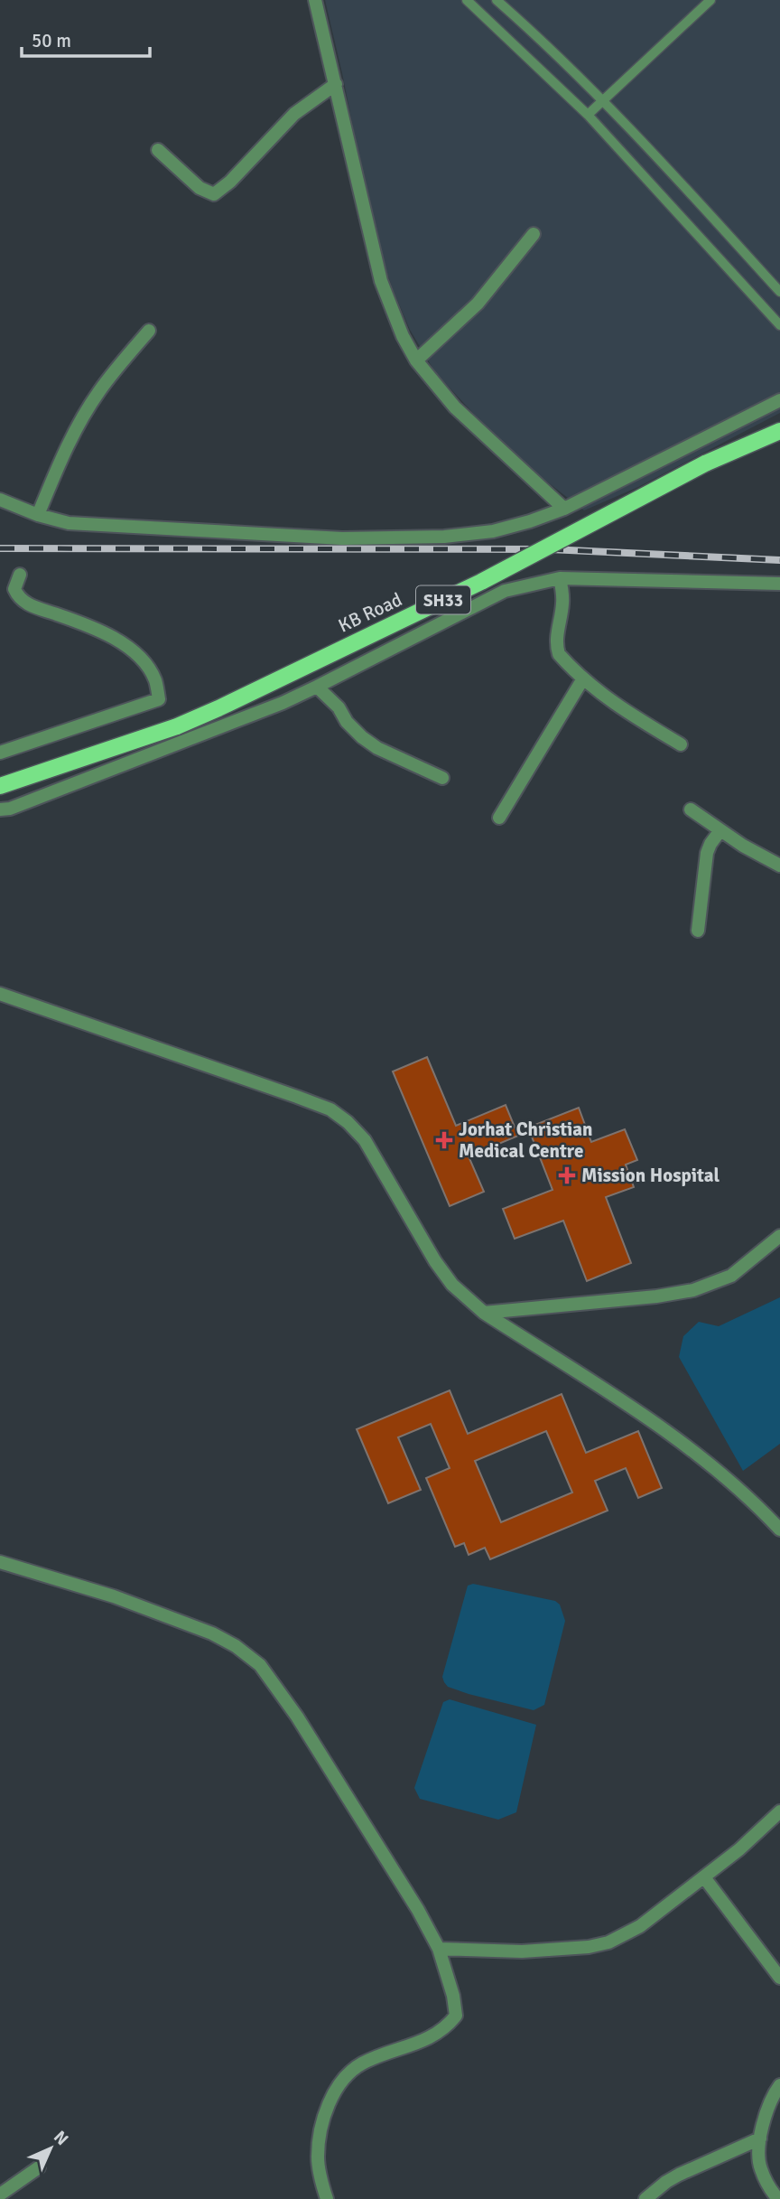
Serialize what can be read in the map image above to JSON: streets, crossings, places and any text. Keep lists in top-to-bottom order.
{
  "streets": {
    "main road": ["SH33", "KB Road"]
  },
  "places": {
    "health": ["Jorhat Christian Medical Centre", "Mission Hospital"]
  },
  "scale_bar": "50 m",
  "north": "top right"
}
